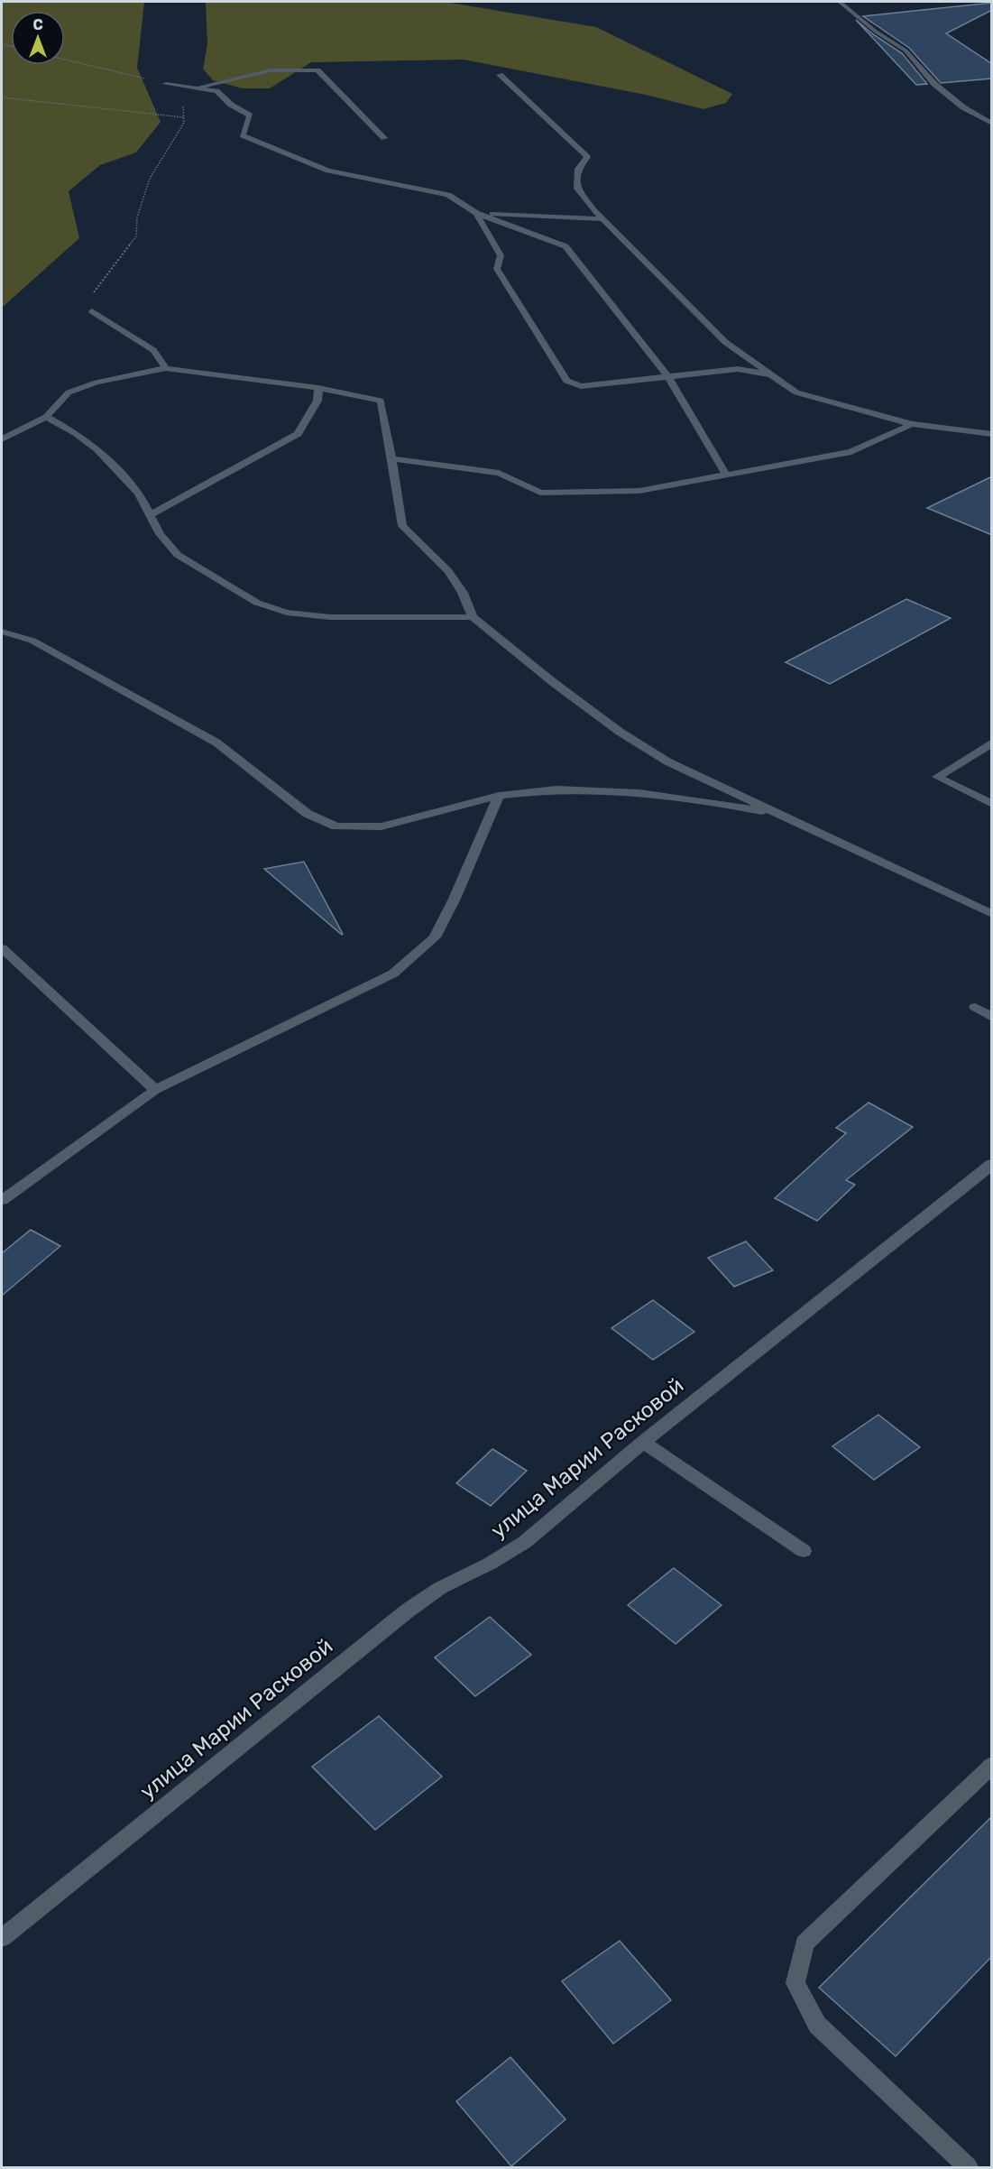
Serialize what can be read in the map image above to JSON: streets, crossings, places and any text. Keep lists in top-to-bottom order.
{
  "streets": {
    "street": ["улица Марии Расковой"]
  },
  "north": "top"
}
